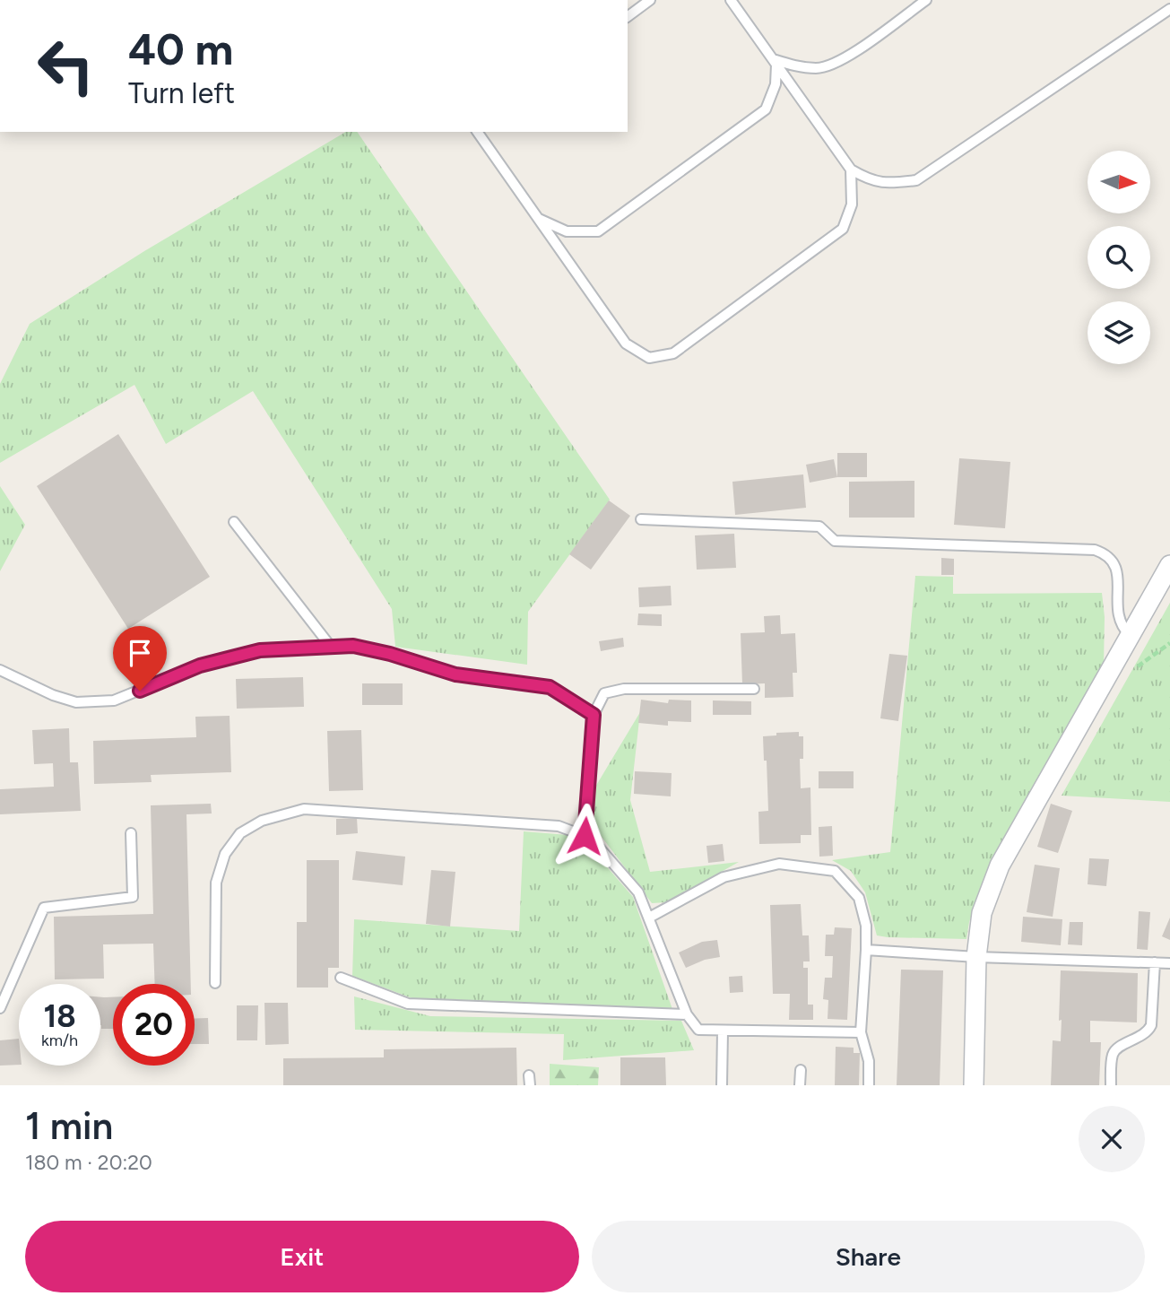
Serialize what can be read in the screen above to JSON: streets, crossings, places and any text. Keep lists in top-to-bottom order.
{
  "north": "right",
  "page": {
    "turn": ["40 m", "Turn left"],
    "speed": "18 km/h",
    "limit": "20",
    "heading": ["1 min", "180 m · 20:20"],
    "buttons": ["Exit", "Share"]
  }
}
